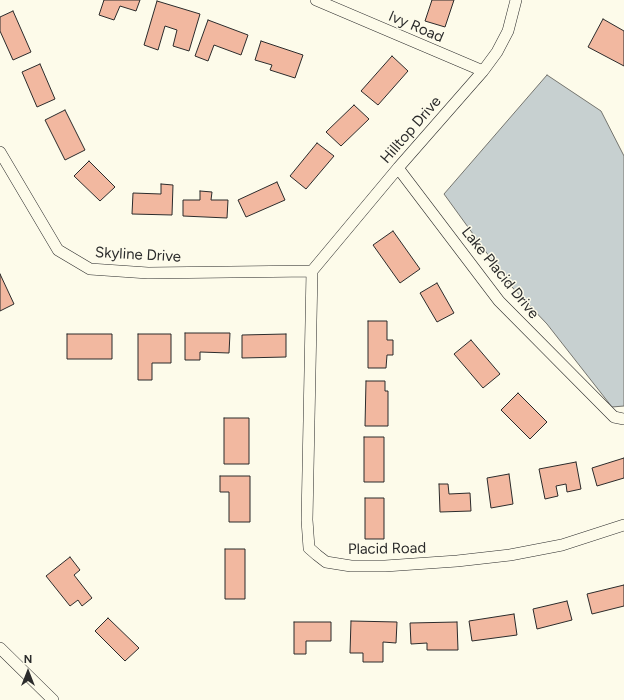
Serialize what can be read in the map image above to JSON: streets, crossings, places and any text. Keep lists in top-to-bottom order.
{
  "streets": {
    "street": [
      "Ivy Road",
      "Hilltop Drive",
      "Skyline Drive",
      "Lake Placid Drive",
      "Placid Road"
    ]
  },
  "crossings": [
    ["Ivy Road", "Hilltop Drive"],
    ["Hilltop Drive", "Skyline Drive"],
    ["Hilltop Drive", "Lake Placid Drive"],
    ["Hilltop Drive", "Placid Road"],
    ["Skyline Drive", "Placid Road"]
  ],
  "north": "top"
}
